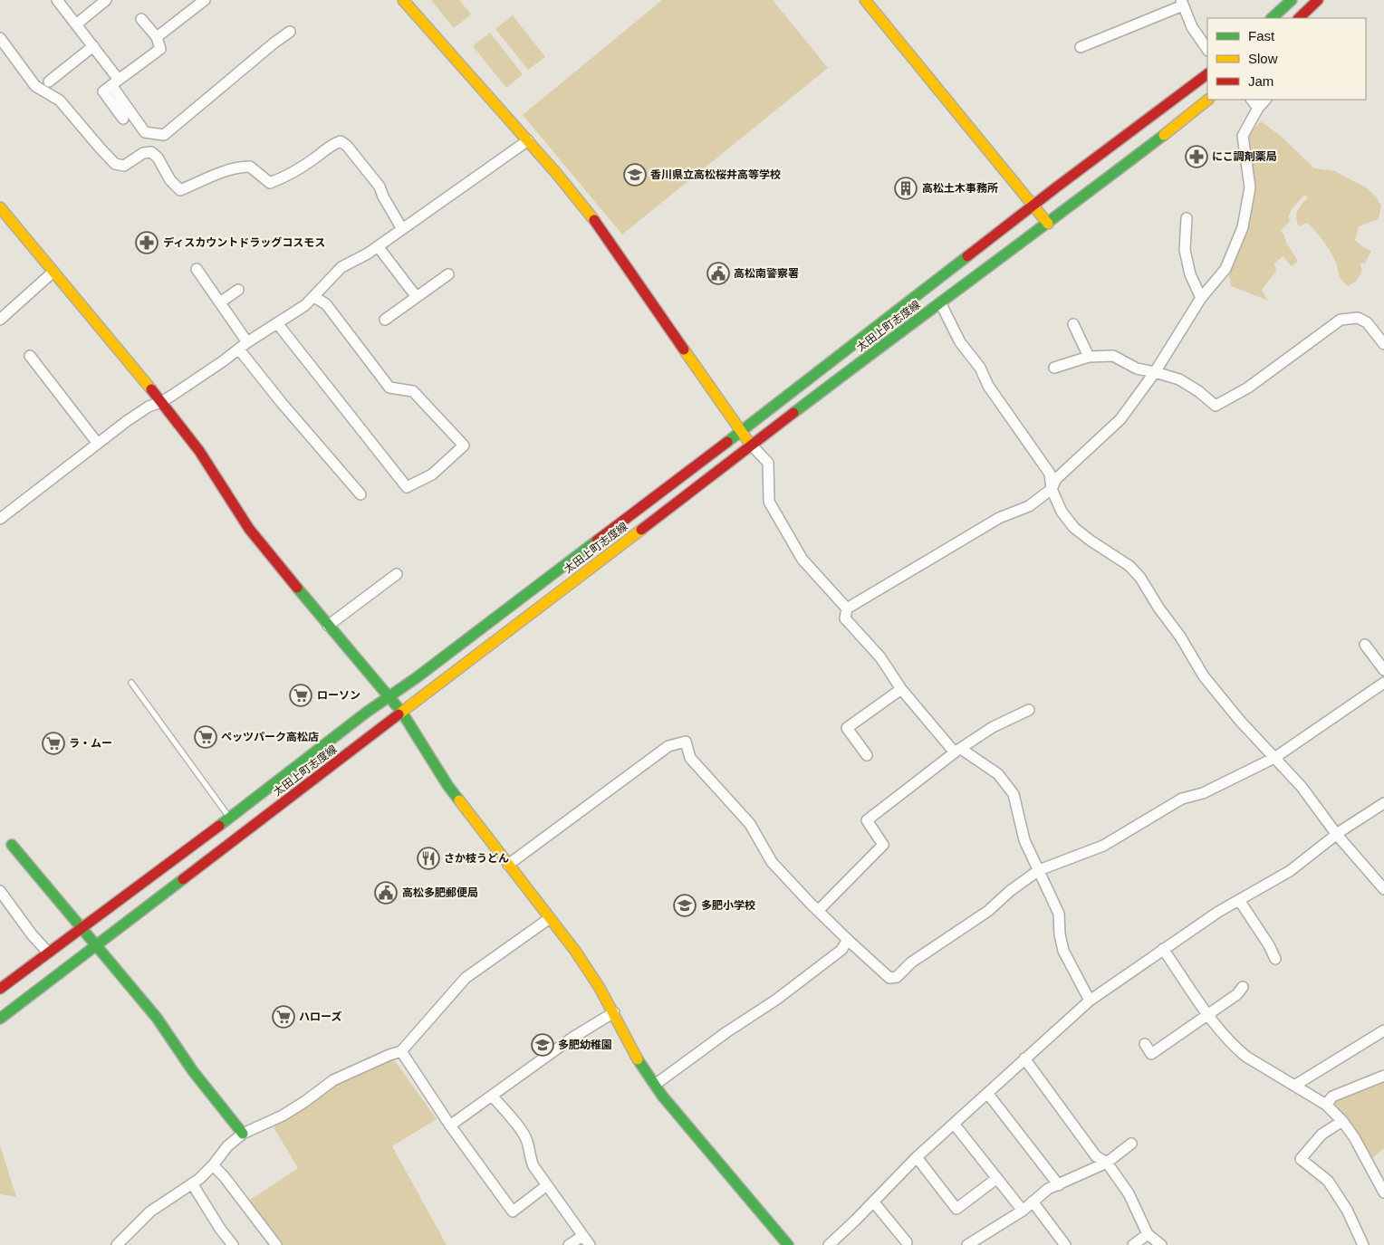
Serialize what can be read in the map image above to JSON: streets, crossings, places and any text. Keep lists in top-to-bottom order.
{
  "streets": {
    "main road": ["太田上町志度線"]
  },
  "places": {
    "pharmacy": ["にこ調剤薬局", "ディスカウントドラッグコスモス"],
    "school or university": ["香川県立高松桜井高等学校", "多肥小学校", "多肥幼稚園"],
    "building": ["高松土木事務所"],
    "public building": ["高松南警察署", "高松多肥郵便局"],
    "supermarket": [
      "ローソン",
      "ペッツパーク高松店",
      "ラ・ムー",
      "ハローズ"
    ],
    "restaurant": ["さか枝うどん"]
  },
  "legend": ["Fast", "Slow", "Jam"]
}
